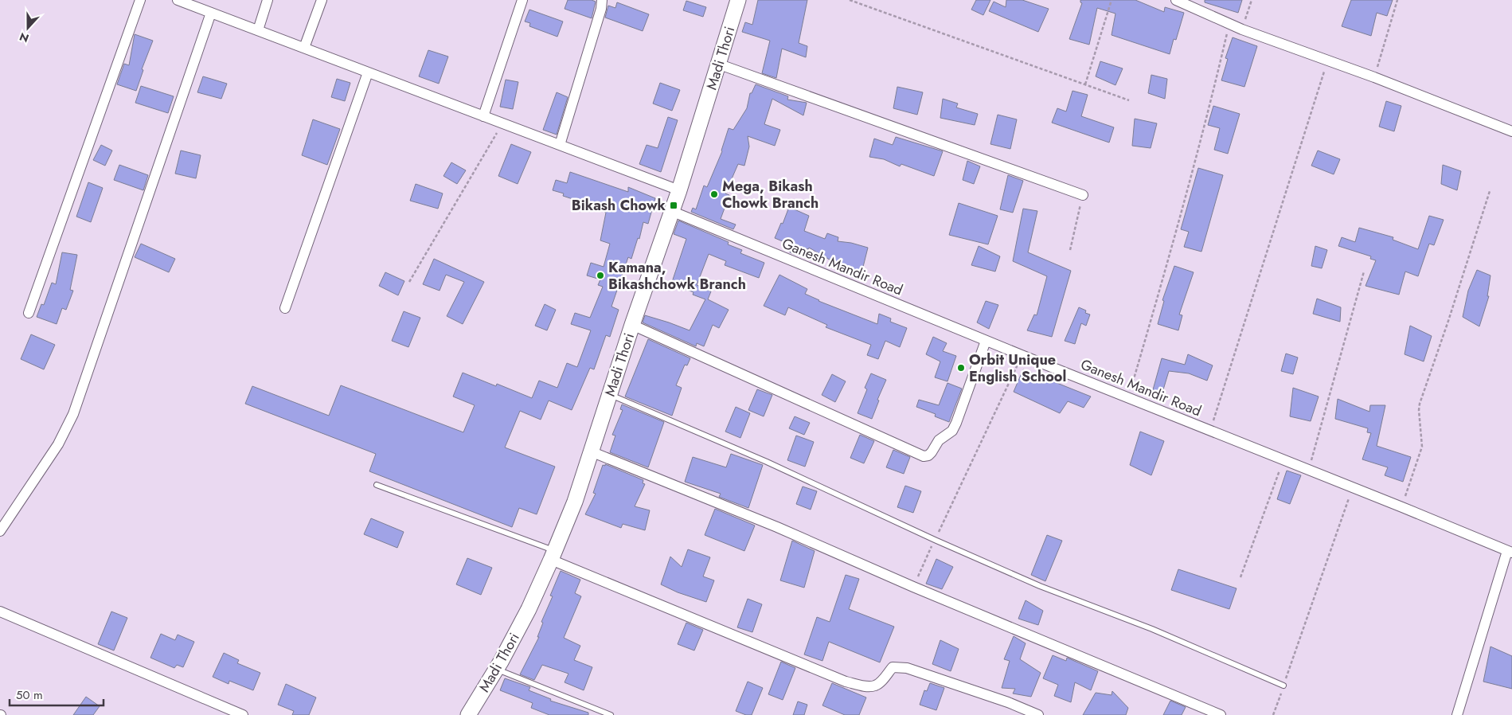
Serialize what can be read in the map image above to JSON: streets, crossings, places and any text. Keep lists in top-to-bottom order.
{
  "streets": {
    "main road": ["Madi Thori"],
    "street": ["Ganesh Mandir Road"]
  },
  "crossings": [
    ["Madi Thori", "Ganesh Mandir Road"]
  ],
  "places": {
    "other": ["Mega, Bikash Chowk Branch", "Kamana, Bikashchowk Branch", "Orbit Unique English School"],
    "transit": ["Bikash Chowk"]
  },
  "scale_bar": "50 m",
  "north": "bottom"
}
